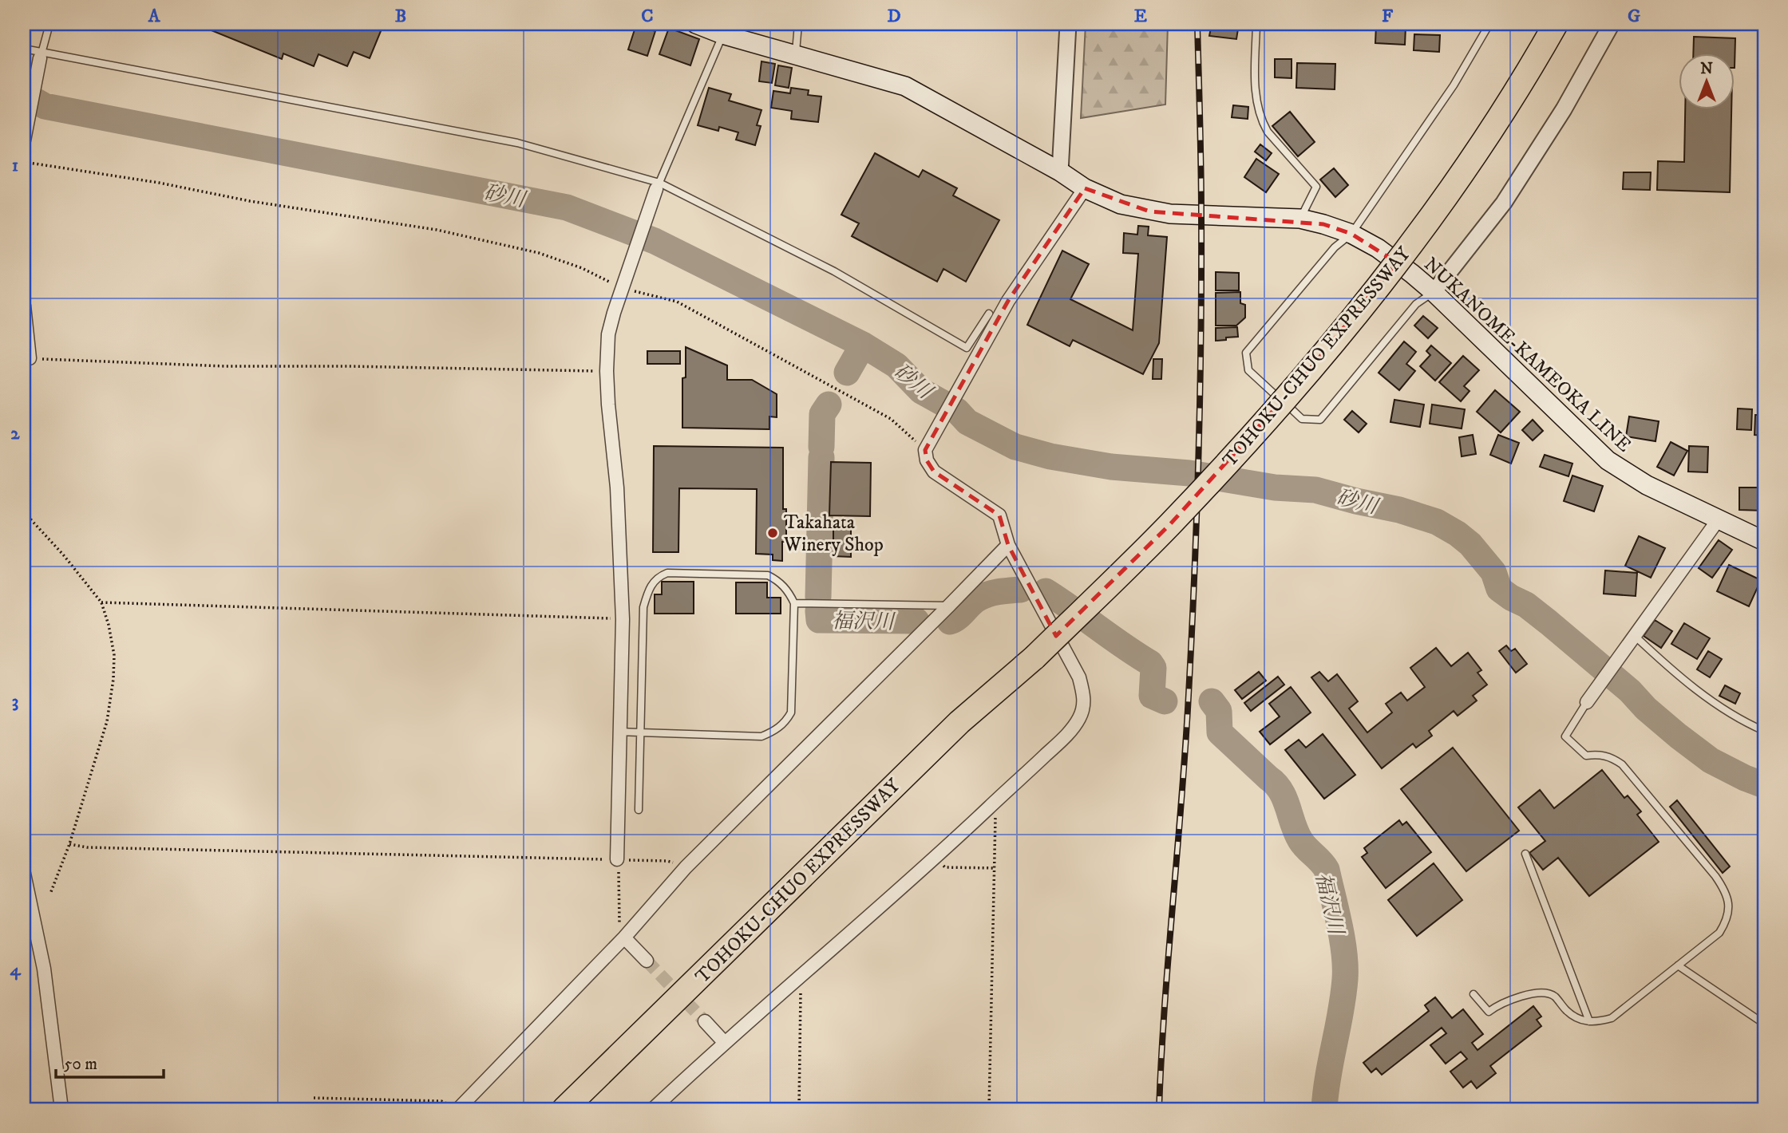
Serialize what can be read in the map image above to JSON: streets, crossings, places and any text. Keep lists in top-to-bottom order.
{
  "streets": {
    "highway": ["TOHOKU-CHUO EXPRESSWAY"],
    "main road": ["NUKANOME-KAMEOKA LINE"]
  },
  "water": ["砂川", "福沢川"],
  "places": ["Takahata Winery Shop"],
  "scale_bar": "50 m",
  "north": "top",
  "grid": {
    "columns": [
      "A",
      "B",
      "C",
      "D",
      "E",
      "F",
      "G"
    ],
    "rows": [
      "1",
      "2",
      "3",
      "4"
    ]
  }
}
